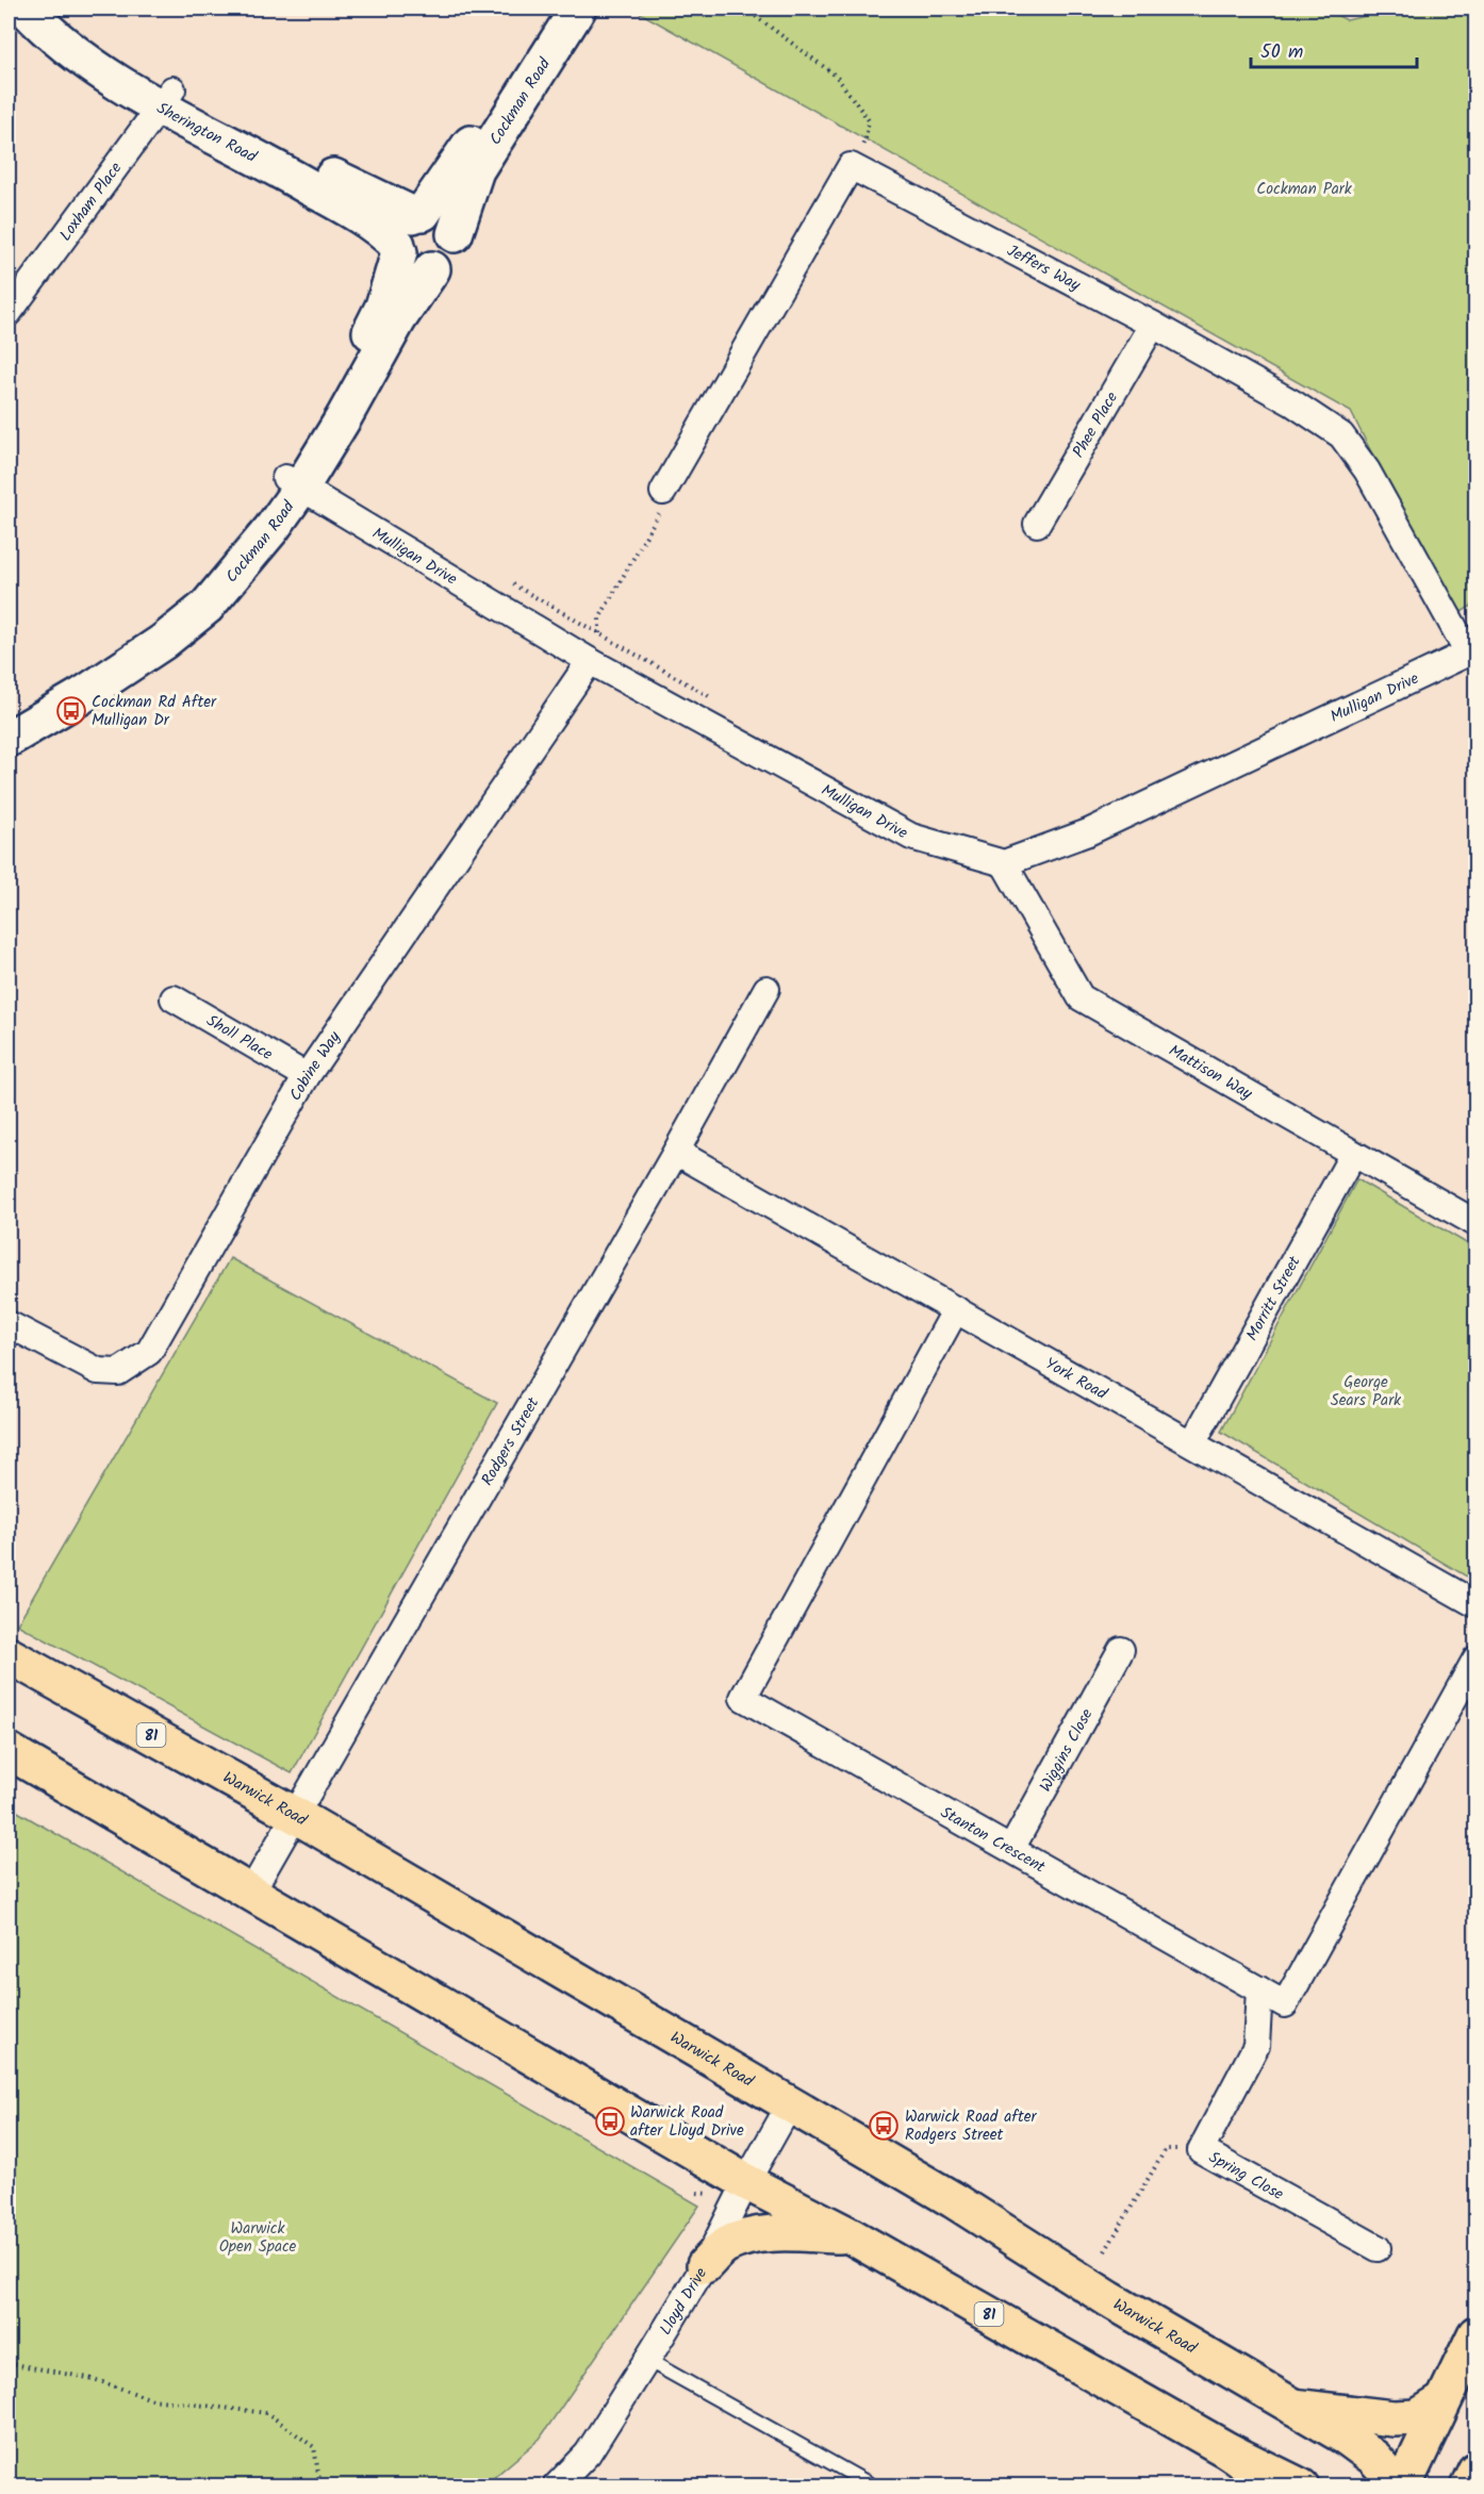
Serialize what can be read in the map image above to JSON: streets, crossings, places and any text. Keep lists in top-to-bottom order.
{
  "streets": {
    "main road": [
      "Cockman Road",
      "Sherington Road",
      "81",
      "Warwick Road"
    ],
    "street": [
      "Loxham Place",
      "Jeffers Way",
      "Phee Place",
      "Mulligan Drive",
      "Sholl Place",
      "Cobine Way",
      "Mattison Way",
      "Morritt Street",
      "York Road",
      "Rodgers Street",
      "Wiggins Close",
      "Stanton Crescent",
      "Spring Close",
      "Lloyd Drive"
    ]
  },
  "crossings": [
    ["Cockman Road", "Sherington Road"],
    ["Cockman Road", "Mulligan Drive"],
    ["Sherington Road", "Loxham Place"],
    ["Jeffers Way", "Phee Place"],
    ["Jeffers Way", "Mulligan Drive"],
    ["Mulligan Drive", "Cobine Way"],
    ["Mulligan Drive", "Mattison Way"],
    ["Sholl Place", "Cobine Way"],
    ["Mattison Way", "Morritt Street"],
    ["Morritt Street", "York Road"],
    ["York Road", "Rodgers Street"],
    ["York Road", "Stanton Crescent"],
    ["Rodgers Street", "81"],
    ["Rodgers Street", "Warwick Road"],
    ["81", "Lloyd Drive"],
    ["Wiggins Close", "Stanton Crescent"],
    ["Warwick Road", "Lloyd Drive"],
    ["Stanton Crescent", "Spring Close"]
  ],
  "parks": ["Cockman Park", "George Sears Park", "Warwick Open Space"],
  "places": {
    "bus stop": ["Cockman Rd After Mulligan Dr", "Warwick Road after Lloyd Drive", "Warwick Road after Rodgers Street"]
  },
  "scale_bar": "50 m"
}
